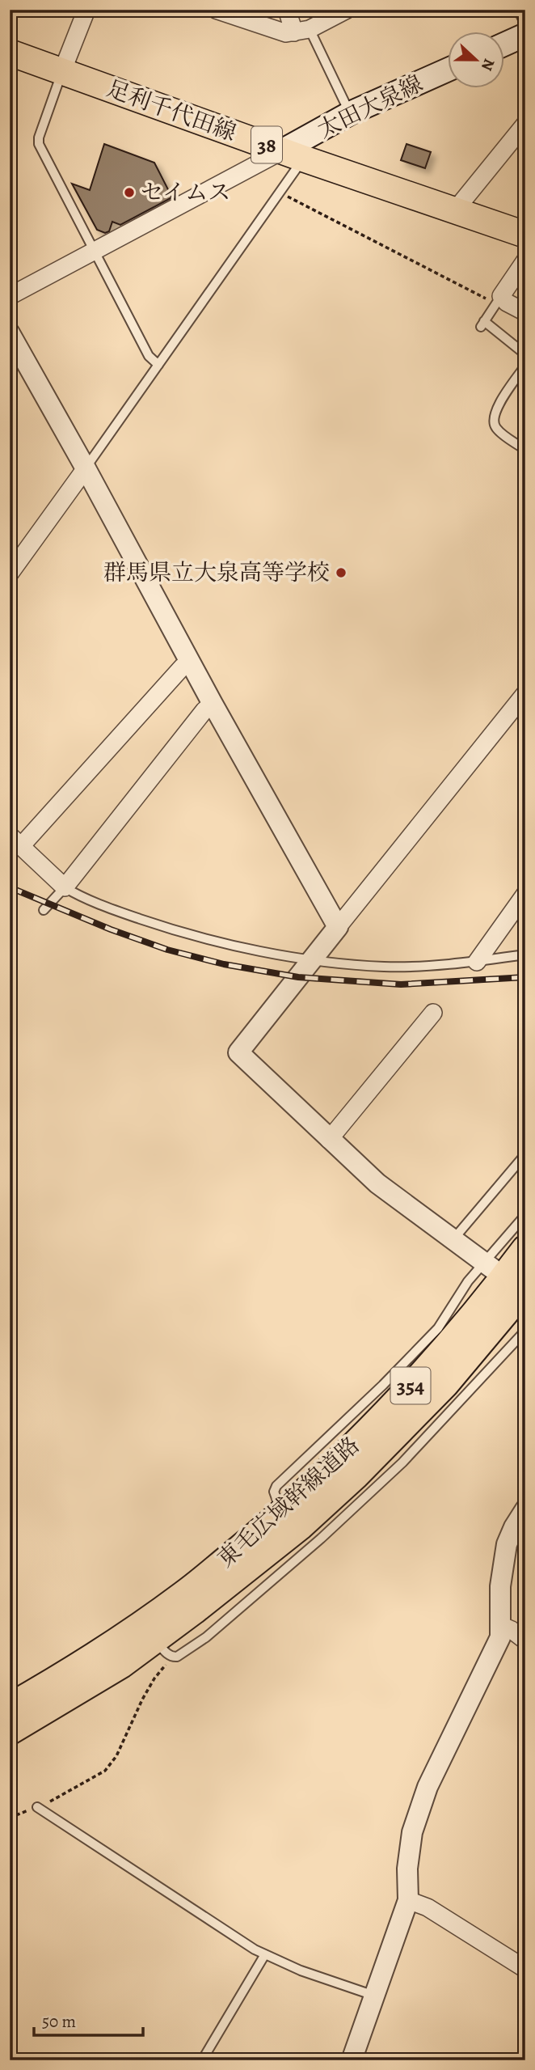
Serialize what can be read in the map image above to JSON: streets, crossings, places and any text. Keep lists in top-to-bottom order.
{
  "streets": {
    "highway": ["354", "東毛広域幹線道路"],
    "main road": ["太田大泉線", "足利千代田線", "38"]
  },
  "crossings": [
    ["太田大泉線", "足利千代田線"]
  ],
  "places": ["セイムス", "群馬県立大泉高等学校"],
  "scale_bar": "50 m",
  "north": "right"
}
